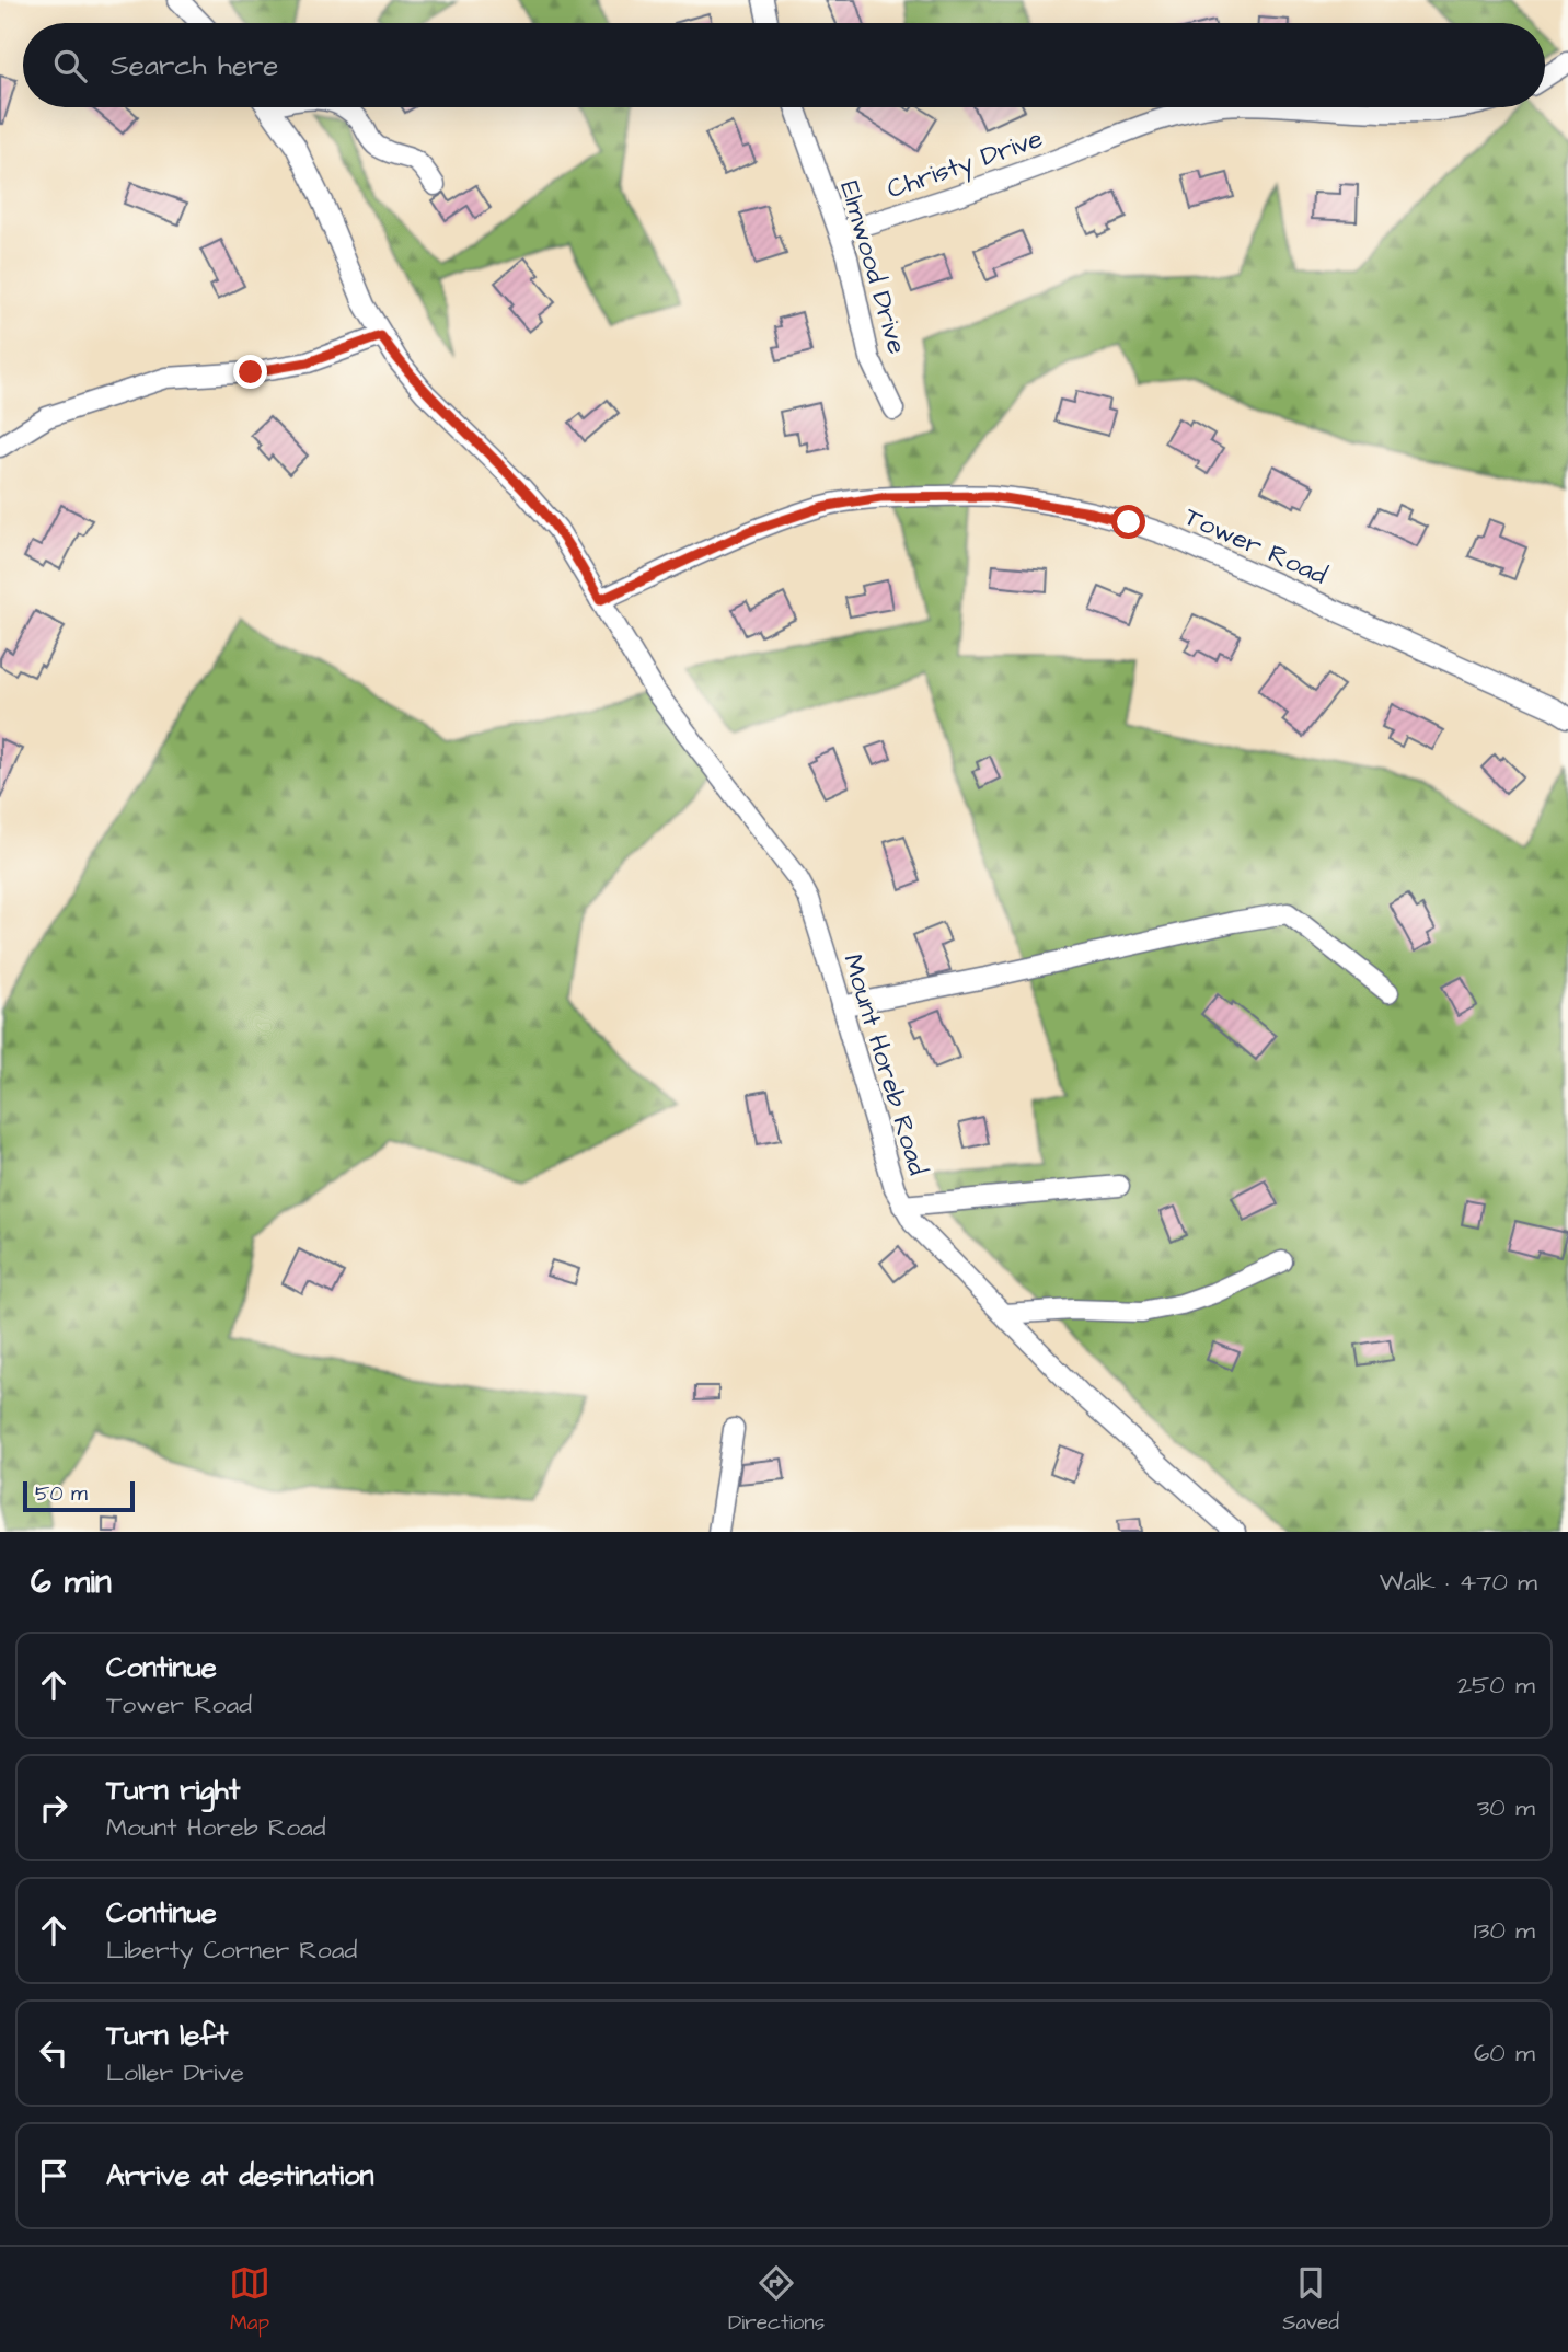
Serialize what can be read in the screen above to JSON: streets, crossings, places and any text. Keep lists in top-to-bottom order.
{
  "streets": {
    "street": [
      "Christy Drive",
      "Elmwood Drive",
      "Tower Road",
      "Mount Horeb Road"
    ]
  },
  "crossings": [
    ["Christy Drive", "Elmwood Drive"],
    ["Tower Road", "Mount Horeb Road"]
  ],
  "scale_bar": "50 m",
  "page": {
    "search": "Search here",
    "scale": "50 m",
    "heading": ["6 min", "Walk · 470 m"],
    "list": [
      ["Continue", "Tower Road", "250 m"],
      ["Turn right", "Mount Horeb Road", "30 m"],
      ["Continue", "Liberty Corner Road", "130 m"],
      ["Turn left", "Loller Drive", "60 m"],
      "Arrive at destination"
    ],
    "nav": ["Map", "Directions", "Saved"]
  }
}
